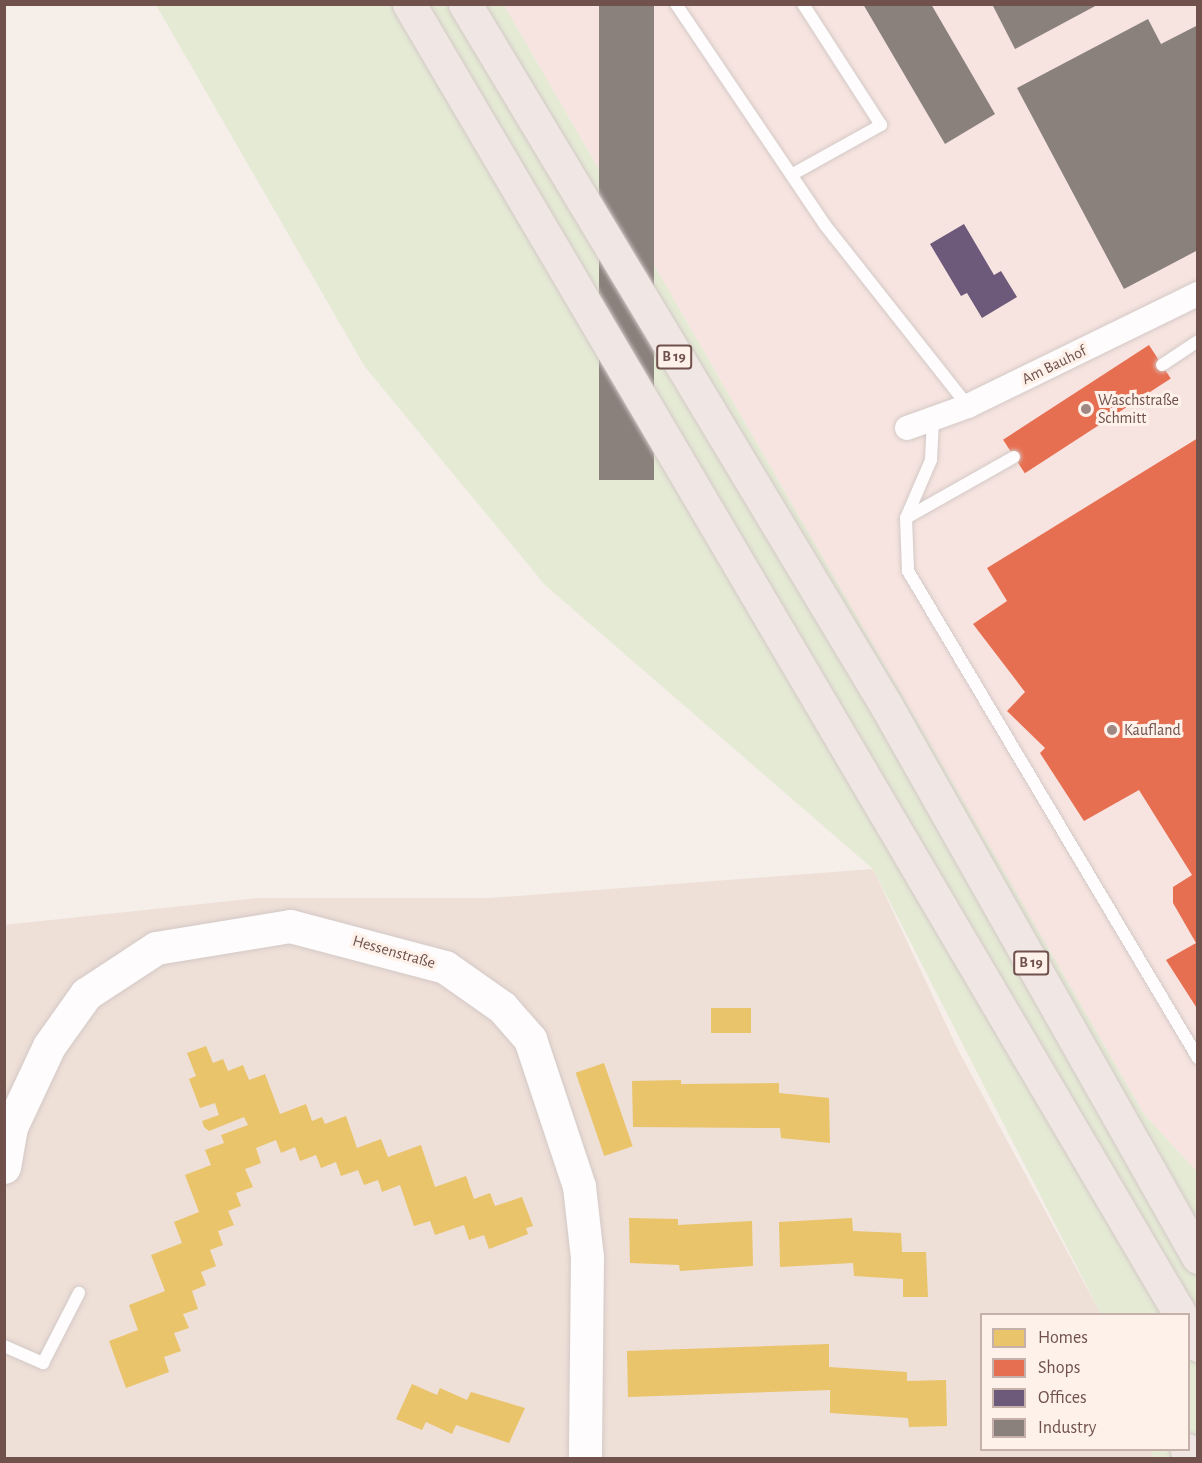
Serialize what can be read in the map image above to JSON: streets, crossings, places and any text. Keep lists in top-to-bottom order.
{
  "streets": {
    "highway": ["B 19"],
    "street": ["Am Bauhof", "Hessenstraße"]
  },
  "places": ["Waschstraße Schmitt", "Kaufland"],
  "legend": [
    "Homes",
    "Shops",
    "Offices",
    "Industry"
  ]
}
